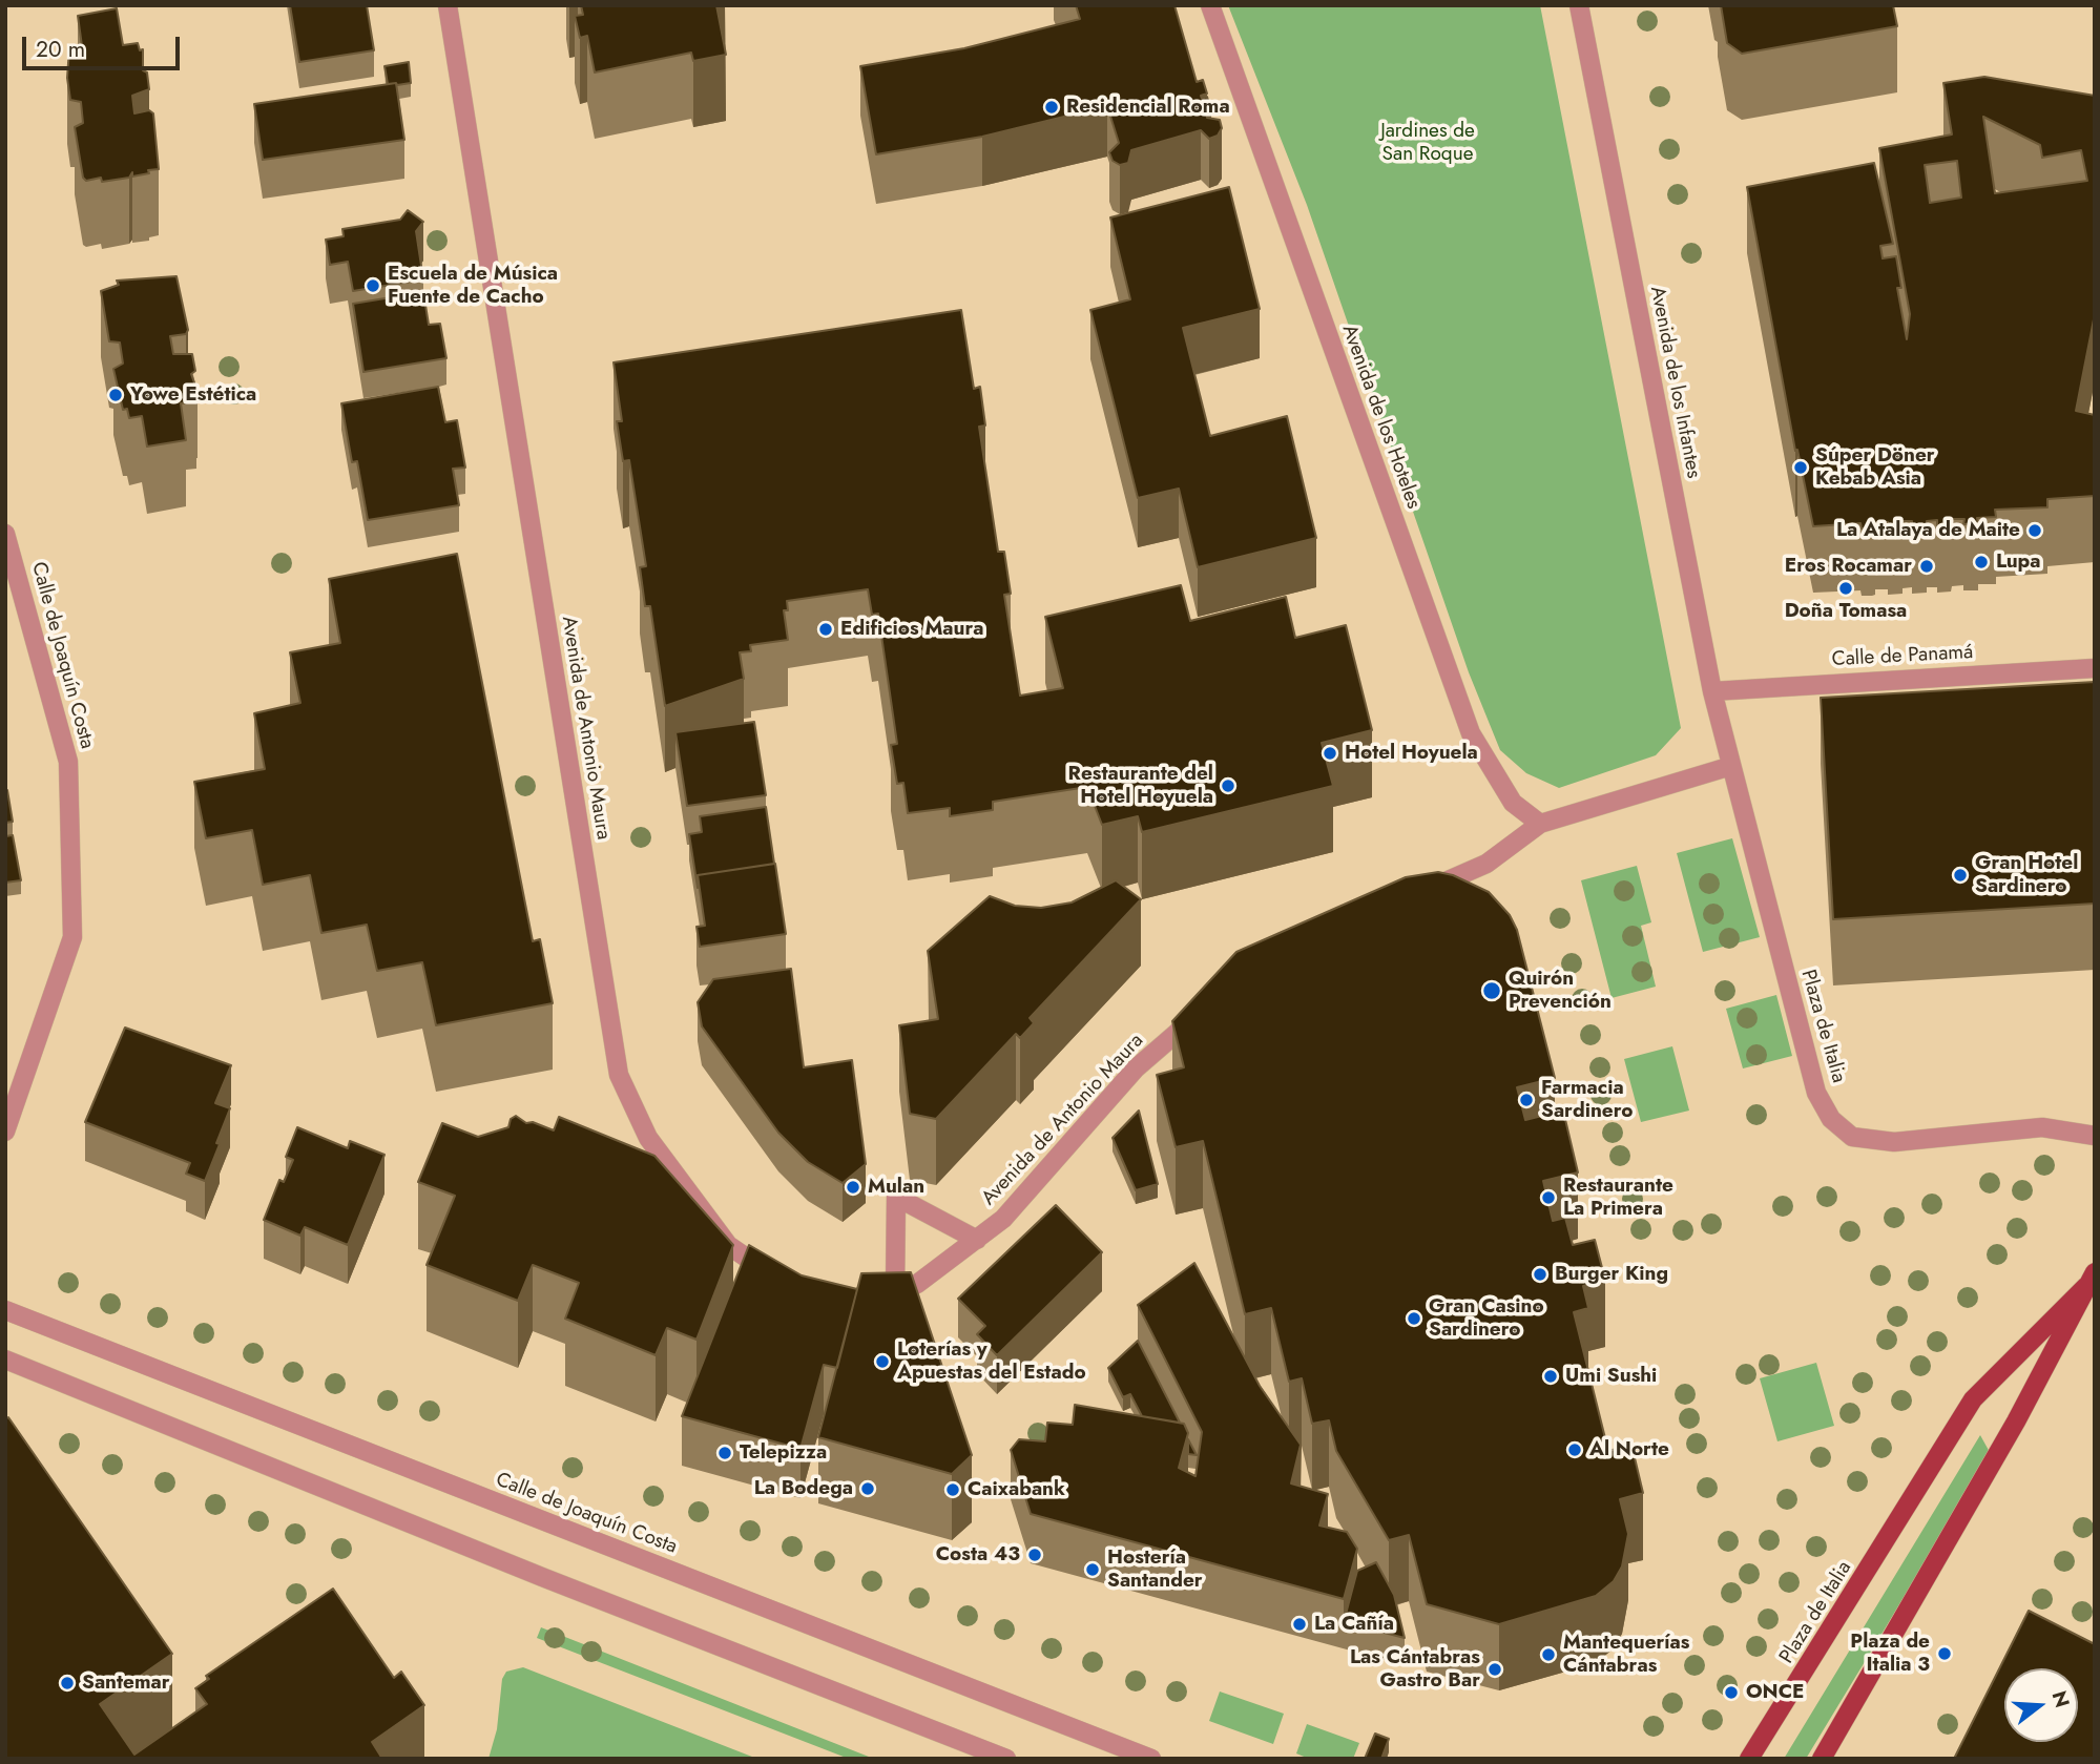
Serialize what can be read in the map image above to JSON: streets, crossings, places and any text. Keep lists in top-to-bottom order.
{
  "streets": {
    "main road": ["Plaza de Italia"],
    "street": [
      "Avenida de los Infantes",
      "Avenida de los Hoteles",
      "Calle de Joaquín Costa",
      "Calle de Panamá",
      "Avenida de Antonio Maura"
    ]
  },
  "crossings": [
    ["Avenida de los Infantes", "Calle de Panamá"],
    ["Avenida de los Infantes", "Plaza de Italia"]
  ],
  "parks": ["Jardines de San Roque"],
  "places": [
    "Residencial Roma",
    "Escuela de Música Fuente de Cacho",
    "Yowe Estética",
    "Súper Döner Kebab Asia",
    "La Atalaya de Maite",
    "Lupa",
    "Eros Rocamar",
    "Doña Tomasa",
    "Edificios Maura",
    "Hotel Hoyuela",
    "Restaurante del Hotel Hoyuela",
    "Gran Hotel Sardinero",
    "Quirón Prevención",
    "Farmacia Sardinero",
    "Mulan",
    "Restaurante La Primera",
    "Burger King",
    "Gran Casino Sardinero",
    "Loterías y Apuestas del Estado",
    "Umi Sushi",
    "Al Norte",
    "Telepizza",
    "La Bodega",
    "Caixabank",
    "Costa 43",
    "Hostería Santander",
    "La Cañía",
    "Plaza de Italia 3",
    "Mantequerías Cántabras",
    "Las Cántabras Gastro Bar",
    "Santemar",
    "ONCE"
  ],
  "scale_bar": "20 m",
  "north": "right"
}
